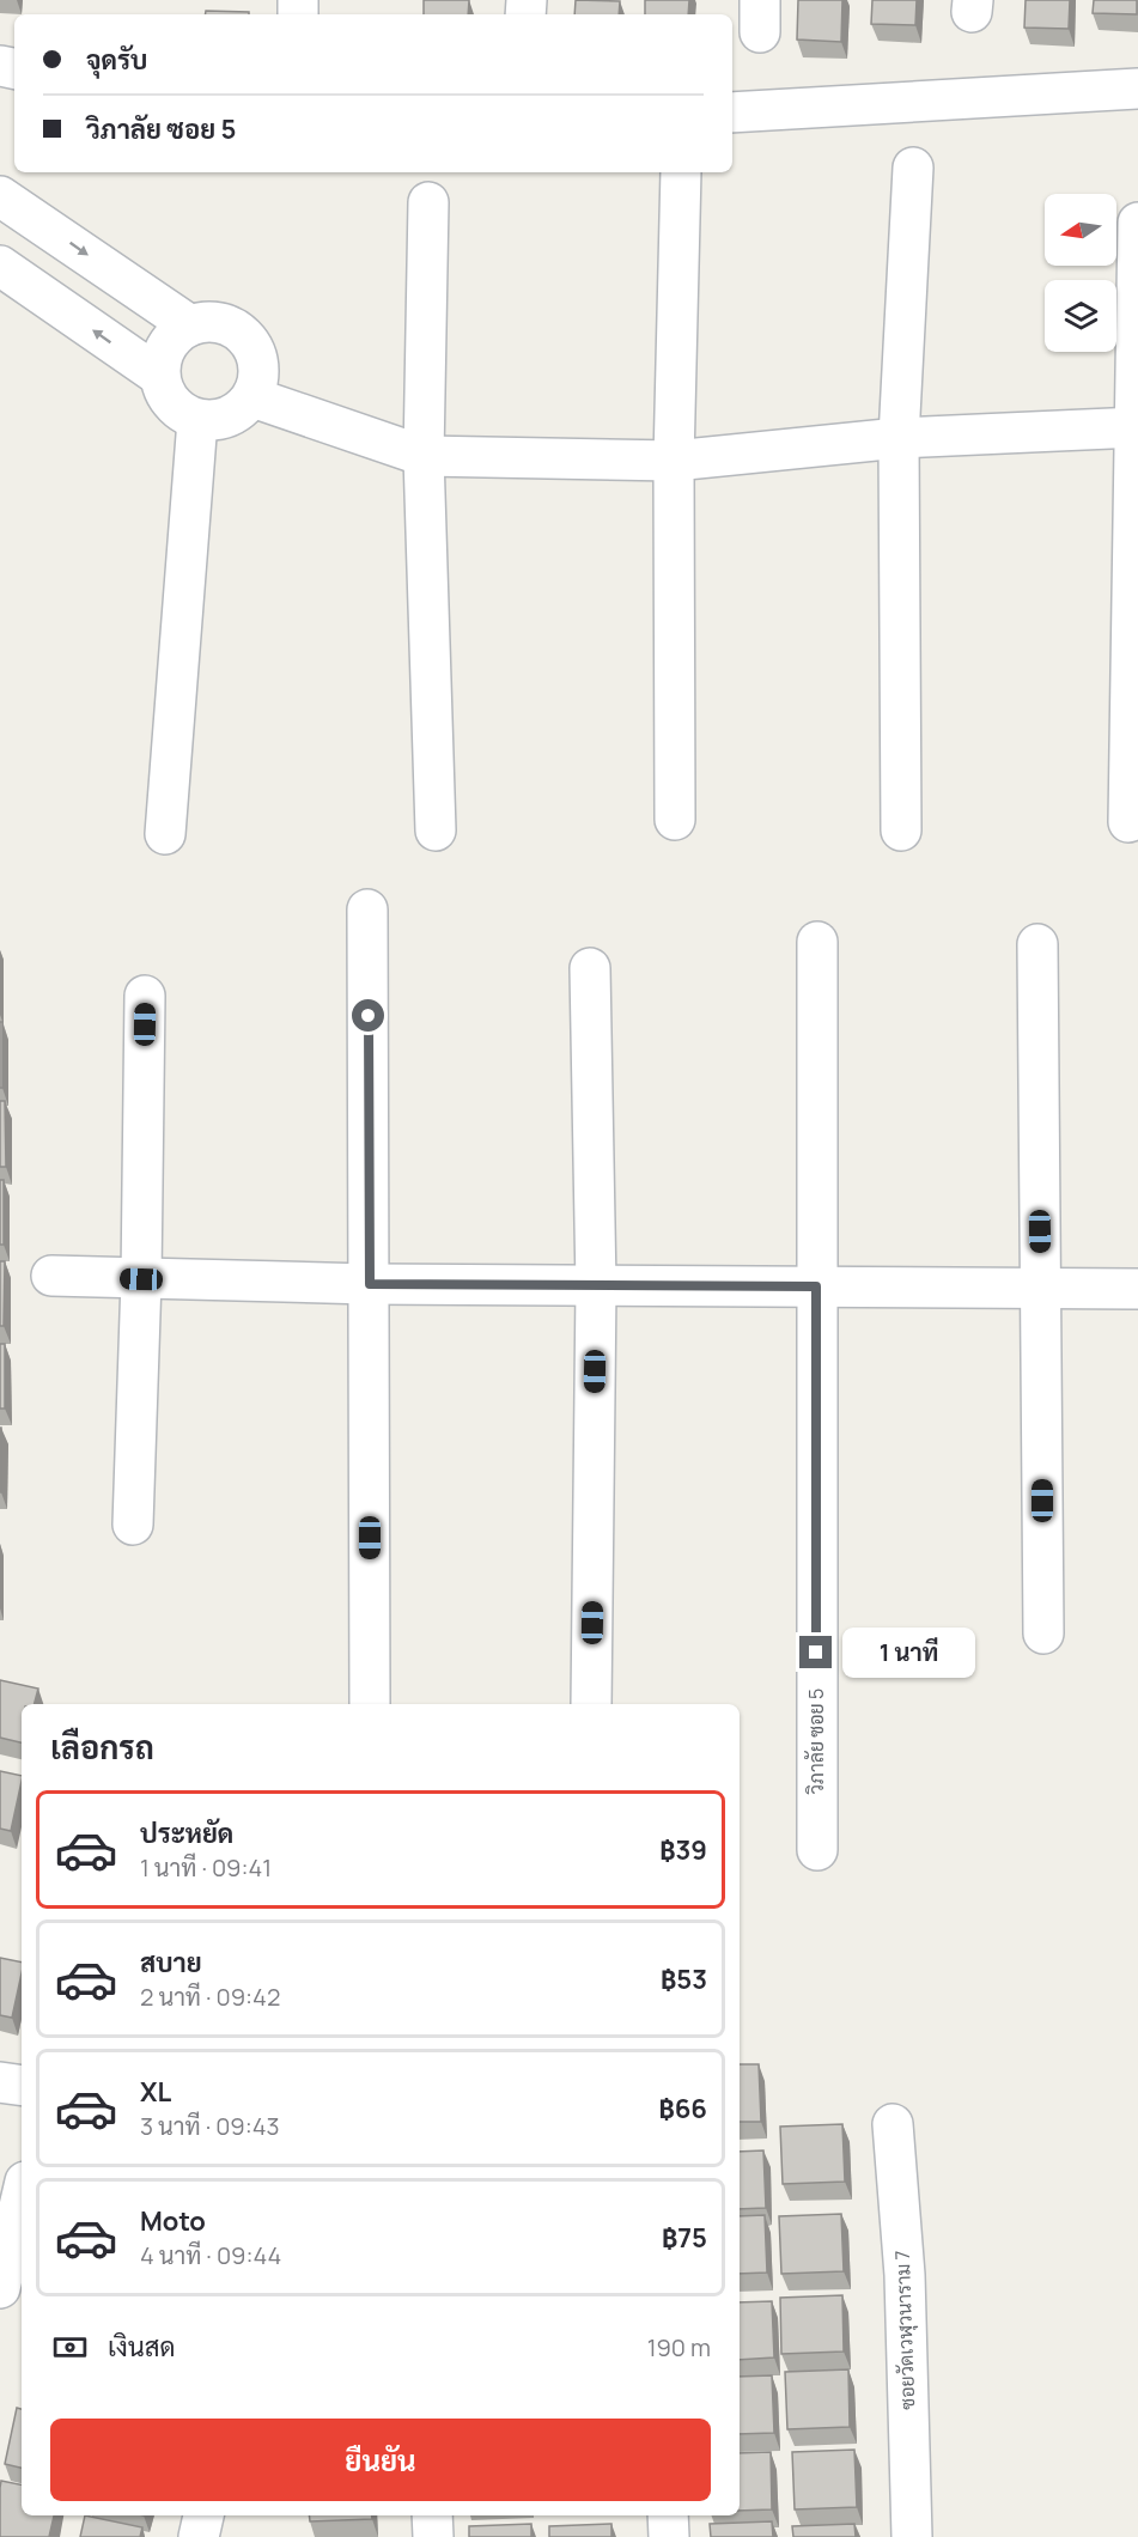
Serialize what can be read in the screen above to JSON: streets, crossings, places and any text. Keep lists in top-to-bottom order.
{
  "streets": {
    "street": ["วิภาลัย ซอย 5", "ซอยวัดเวฬุวนาราม 7"]
  },
  "north": "left",
  "page": {
    "banner": ["จุดรับ", "วิภาลัย ซอย 5"],
    "bubble": "1 นาที",
    "heading": "เลือกรถ",
    "list": [
      {
        "name": "ประหยัด",
        "note": "1 นาที · 09:41",
        "value": "฿39"
      },
      {
        "name": "สบาย",
        "note": "2 นาที · 09:42",
        "value": "฿53"
      },
      {
        "name": "XL",
        "note": "3 นาที · 09:43",
        "value": "฿66"
      },
      {
        "name": "Moto",
        "note": "4 นาที · 09:44",
        "value": "฿75"
      }
    ],
    "pay": ["เงินสด", "190 m"],
    "buttons": "ยืนยัน"
  }
}
